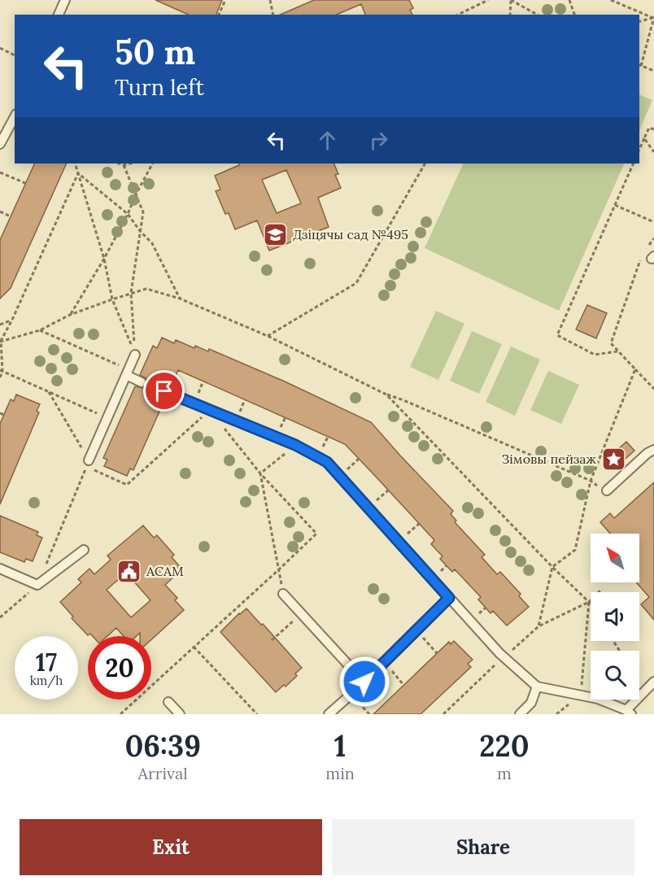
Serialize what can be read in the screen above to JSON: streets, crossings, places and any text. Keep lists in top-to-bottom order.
{
  "places": {
    "school or university": ["Дзіцячы сад №495"],
    "place": ["Зімовы пейзаж"],
    "public building": ["АСАМ"]
  },
  "north": "top left",
  "page": {
    "turn": ["50 m", "Turn left"],
    "speed": "17 km/h",
    "limit": "20",
    "eta": [
      "06:39",
      "Arrival",
      "1",
      "min",
      "220",
      "m"
    ],
    "buttons": ["Exit", "Share"]
  }
}
